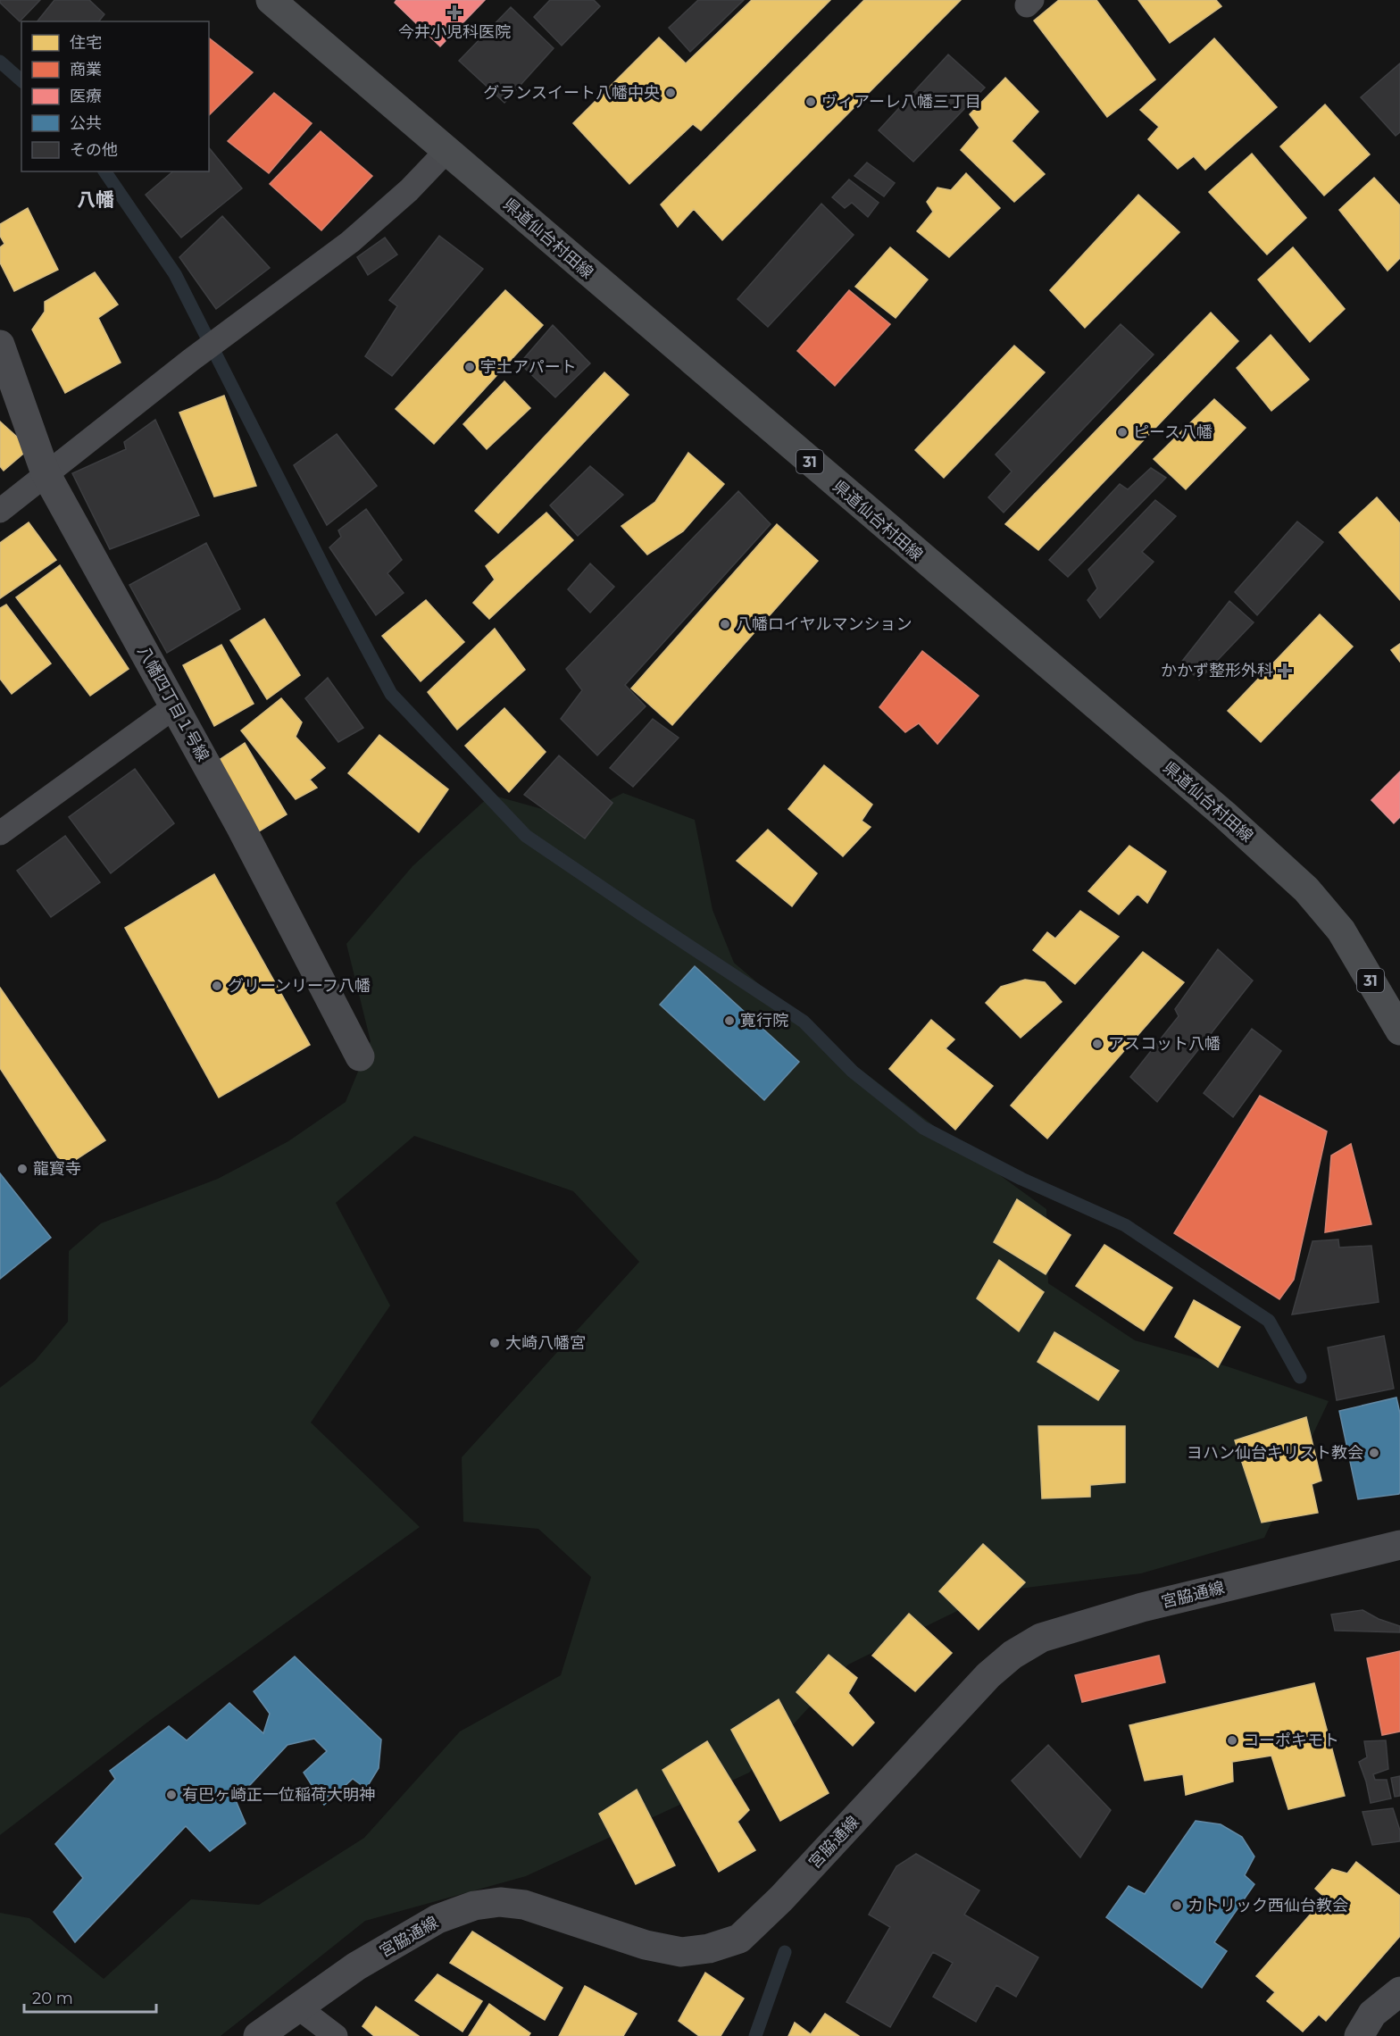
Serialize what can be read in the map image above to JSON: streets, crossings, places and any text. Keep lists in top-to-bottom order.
{
  "streets": {
    "main road": ["県道仙台村田線", "31"],
    "street": ["八幡四丁目１号線", "宮脇通線"]
  },
  "districts": ["八幡"],
  "places": {
    "health": ["今井小児科医院", "かかず整形外科"],
    "other": [
      "グランスイート八幡中央",
      "ヴィアーレ八幡三丁目",
      "宇土アパート",
      "ピース八幡",
      "八幡ロイヤルマンション",
      "グリーンリーフ八幡",
      "寛行院",
      "アスコット八幡",
      "龍寳寺",
      "大崎八幡宮",
      "ヨハン仙台キリスト教会",
      "コーポキモト",
      "有巴ヶ崎正一位稲荷大明神",
      "カトリック西仙台教会"
    ]
  },
  "legend": [
    "住宅",
    "商業",
    "医療",
    "公共",
    "その他"
  ],
  "scale_bar": "20 m"
}
